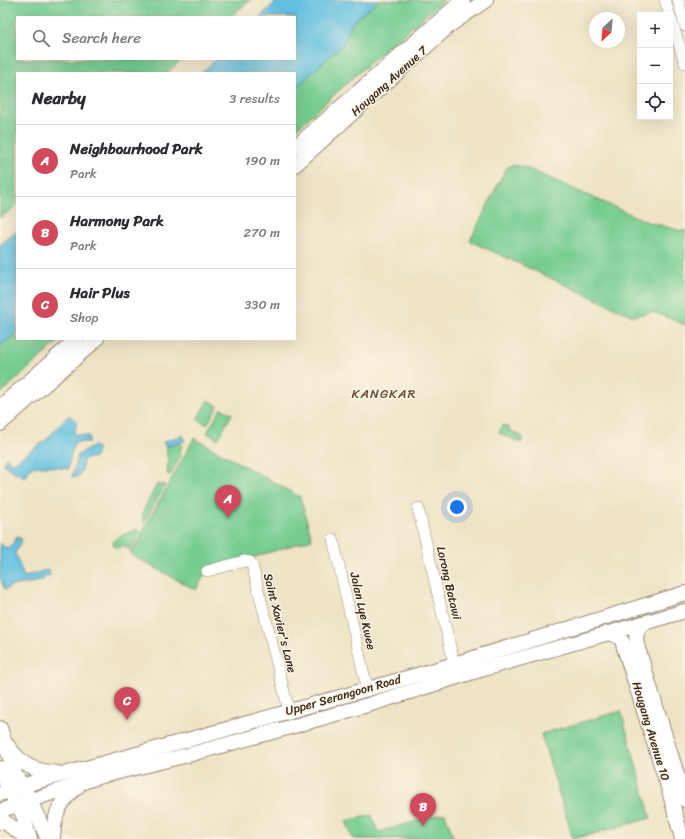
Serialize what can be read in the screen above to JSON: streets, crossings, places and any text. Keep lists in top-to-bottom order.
{
  "streets": {
    "main road": ["Hougang Avenue 7", "Upper Serangoon Road", "Hougang Avenue 10"],
    "street": ["Lorong Batawi", "Jalan Lye Kwee", "Saint Xavier's Lane"]
  },
  "crossings": [
    ["Lorong Batawi", "Upper Serangoon Road"],
    ["Jalan Lye Kwee", "Upper Serangoon Road"],
    ["Saint Xavier's Lane", "Upper Serangoon Road"],
    ["Upper Serangoon Road", "Hougang Avenue 10"]
  ],
  "districts": ["KANGKAR"],
  "north": "bottom left",
  "page": {
    "map_buttons": ["+", "−"],
    "search": "Search here",
    "heading": ["Nearby", "3 results"],
    "list": [
      {
        "mark": "A",
        "name": "Neighbourhood Park",
        "note": "Park",
        "value": "190 m"
      },
      {
        "mark": "B",
        "name": "Harmony Park",
        "note": "Park",
        "value": "270 m"
      },
      {
        "mark": "C",
        "name": "Hair Plus",
        "note": "Shop",
        "value": "330 m"
      }
    ],
    "pins": ["A", "C", "B"]
  }
}
